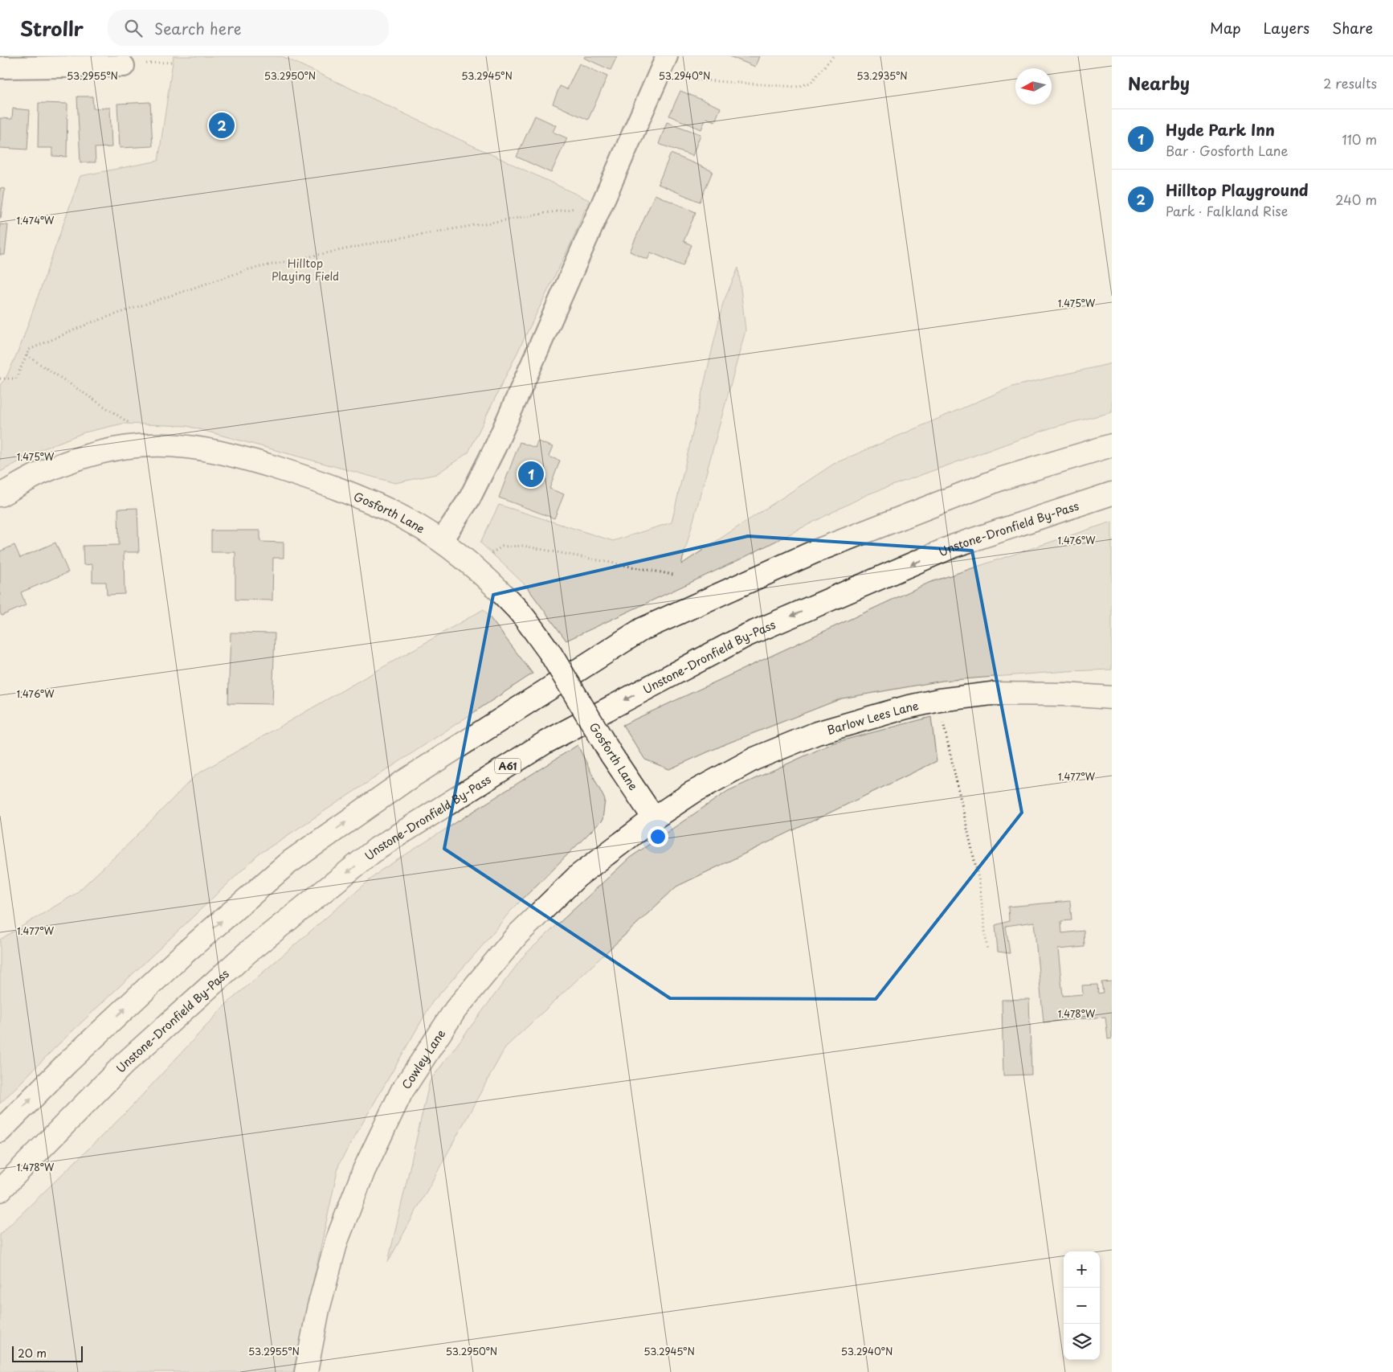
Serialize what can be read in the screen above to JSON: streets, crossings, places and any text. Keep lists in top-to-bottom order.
{
  "streets": {
    "main road": [
      "Gosforth Lane",
      "Unstone-Dronfield By-Pass",
      "Barlow Lees Lane",
      "A61",
      "Cowley Lane"
    ]
  },
  "crossings": [
    ["Gosforth Lane", "Barlow Lees Lane"],
    ["Gosforth Lane", "Cowley Lane"],
    ["Barlow Lees Lane", "Cowley Lane"]
  ],
  "parks": ["Hilltop Playing Field"],
  "scale_bar": "20 m",
  "north": "left",
  "page": {
    "header": "Strollr",
    "search": "Search here",
    "nav": ["Map", "Layers", "Share"],
    "heading": ["Nearby", "2 results"],
    "list": [
      {
        "mark": "1",
        "name": "Hyde Park Inn",
        "note": "Bar · Gosforth Lane",
        "value": "110 m"
      },
      {
        "mark": "2",
        "name": "Hilltop Playground",
        "note": "Park · Falkland Rise",
        "value": "240 m"
      }
    ],
    "pins": ["2", "1"],
    "map_buttons": ["+", "−"],
    "scale": "20 m"
  },
  "coordinates": [
    "53.2955°N",
    "53.2950°N",
    "53.2945°N",
    "53.2940°N",
    "53.2935°N",
    "1.474°W",
    "1.475°W",
    "1.476°W",
    "1.477°W",
    "1.478°W"
  ]
}
